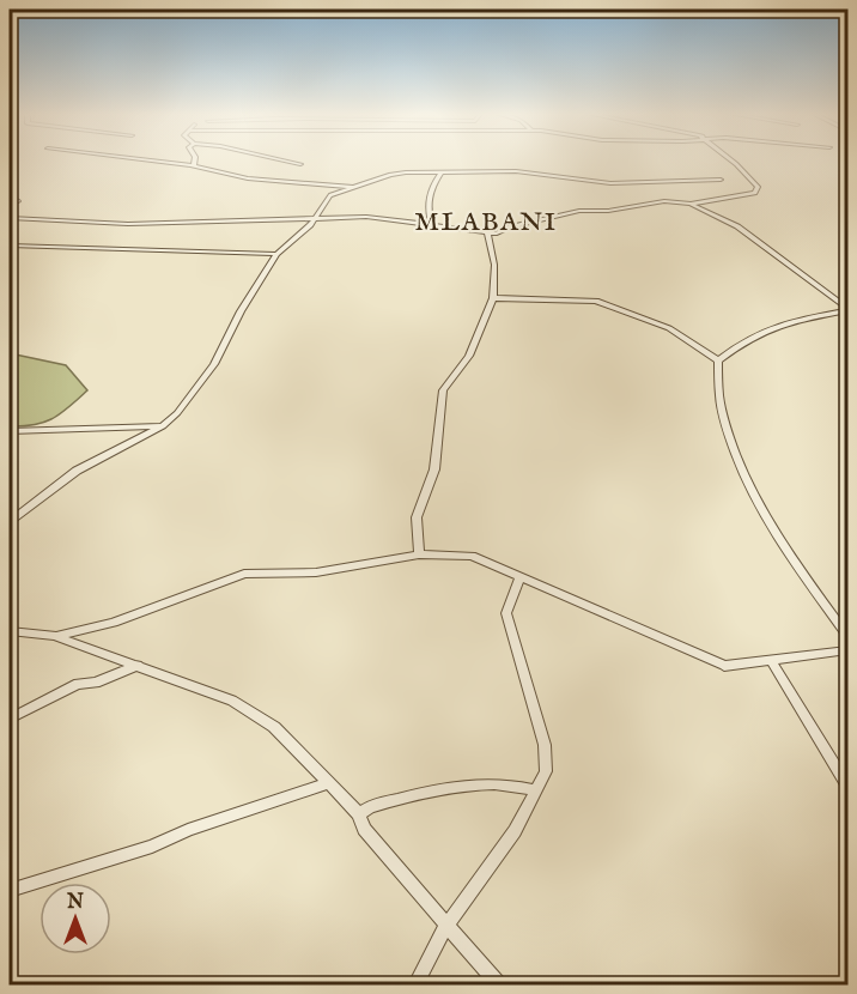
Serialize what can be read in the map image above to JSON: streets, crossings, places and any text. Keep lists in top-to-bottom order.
{
  "districts": ["MLABANI"],
  "north": "top"
}
